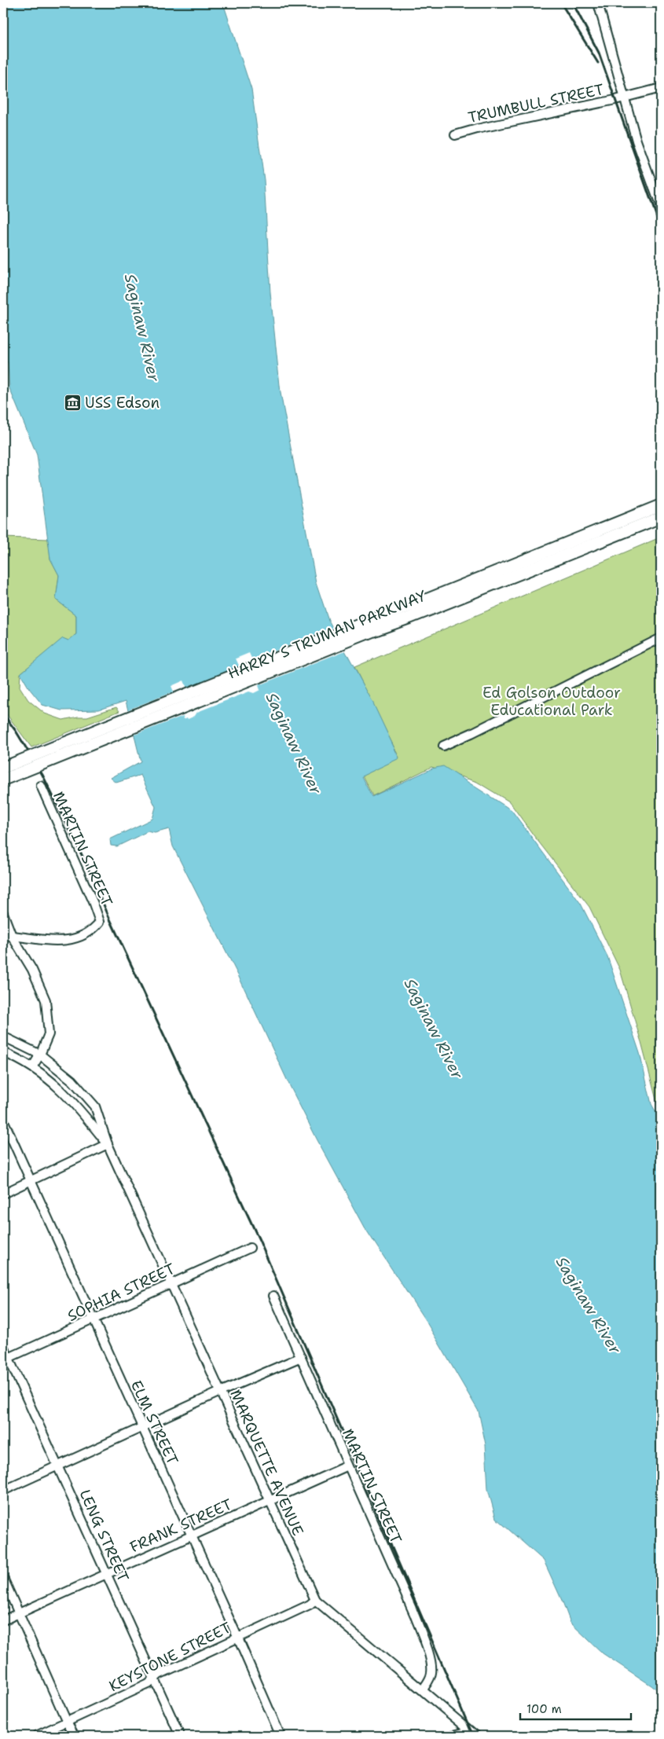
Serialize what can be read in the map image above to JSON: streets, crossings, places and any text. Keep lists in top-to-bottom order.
{
  "streets": {
    "main road": ["HARRY S TRUMAN PARKWAY"],
    "street": [
      "TRUMBULL STREET",
      "MARTIN STREET",
      "SOPHIA STREET",
      "ELM STREET",
      "MARQUETTE AVENUE",
      "FRANK STREET",
      "LENG STREET",
      "KEYSTONE STREET"
    ]
  },
  "crossings": [
    ["MARTIN STREET", "MARQUETTE AVENUE"],
    ["MARTIN STREET", "FRANK STREET"],
    ["SOPHIA STREET", "ELM STREET"],
    ["SOPHIA STREET", "MARQUETTE AVENUE"],
    ["SOPHIA STREET", "LENG STREET"],
    ["ELM STREET", "FRANK STREET"],
    ["ELM STREET", "KEYSTONE STREET"],
    ["MARQUETTE AVENUE", "FRANK STREET"],
    ["MARQUETTE AVENUE", "KEYSTONE STREET"],
    ["FRANK STREET", "LENG STREET"],
    ["LENG STREET", "KEYSTONE STREET"]
  ],
  "water": ["Saginaw River"],
  "parks": ["Ed Golson Outdoor Educational Park"],
  "places": {
    "museum": ["USS Edson"]
  },
  "scale_bar": "100 m"
}
